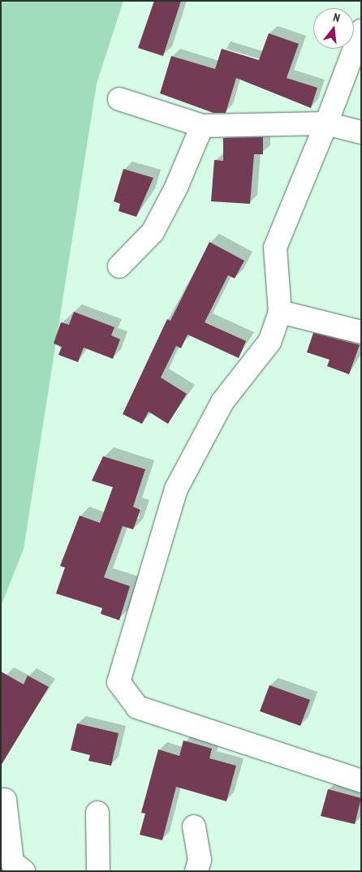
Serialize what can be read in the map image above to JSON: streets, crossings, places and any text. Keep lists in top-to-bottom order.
{
  "north": "top"
}
